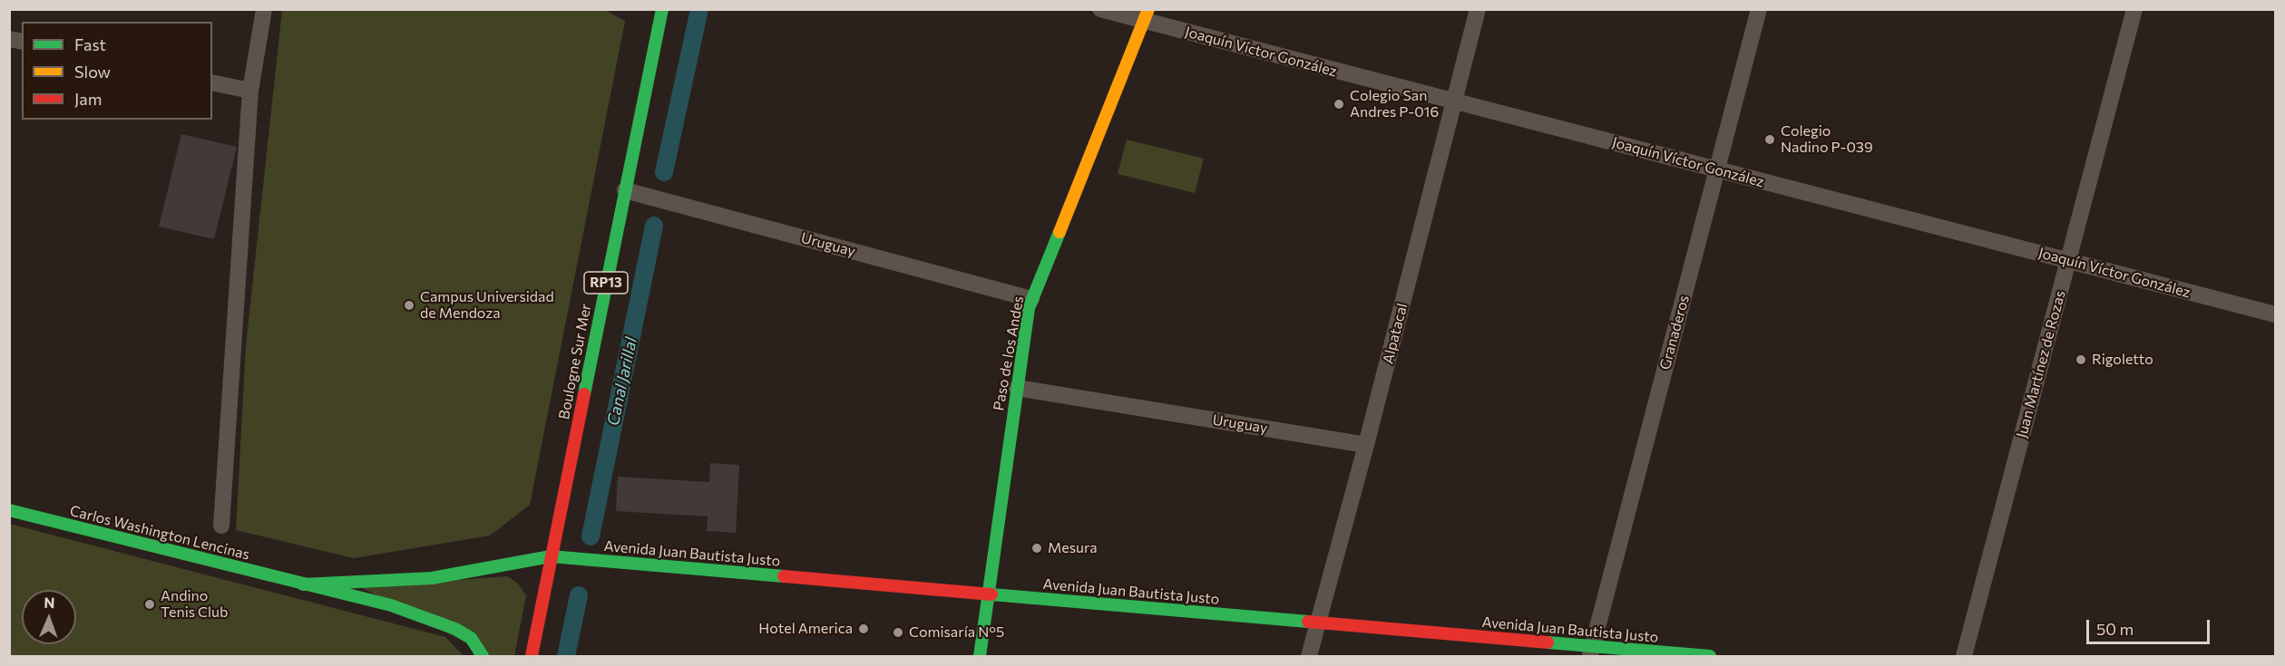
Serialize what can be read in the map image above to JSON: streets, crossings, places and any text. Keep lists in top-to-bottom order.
{
  "streets": {
    "main road": [
      "RP13",
      "Paso de los Andes",
      "Boulogne Sur Mer",
      "Carlos Washington Lencinas",
      "Avenida Juan Bautista Justo"
    ],
    "street": [
      "Joaquín Víctor González",
      "Uruguay",
      "Granaderos",
      "Alpatacal",
      "Juan Martínez de Rozas"
    ]
  },
  "crossings": [
    ["Joaquín Víctor González", "Granaderos"],
    ["Joaquín Víctor González", "Alpatacal"],
    ["Joaquín Víctor González", "Paso de los Andes"],
    ["Joaquín Víctor González", "Juan Martínez de Rozas"],
    ["Uruguay", "Alpatacal"],
    ["Uruguay", "Paso de los Andes"],
    ["Uruguay", "Boulogne Sur Mer"],
    ["Granaderos", "Avenida Juan Bautista Justo"],
    ["Alpatacal", "Avenida Juan Bautista Justo"],
    ["Paso de los Andes", "Avenida Juan Bautista Justo"],
    ["Boulogne Sur Mer", "Carlos Washington Lencinas"],
    ["Boulogne Sur Mer", "Avenida Juan Bautista Justo"],
    ["Carlos Washington Lencinas", "Avenida Juan Bautista Justo"]
  ],
  "water": ["Canal Jarillal"],
  "places": [
    "Colegio San Andres P-016",
    "Colegio Nadino P-039",
    "Campus Universidad de Mendoza",
    "Rigoletto",
    "Mesura",
    "Andino Tenis Club",
    "Hotel America",
    "Comisaría N°5"
  ],
  "legend": ["Fast", "Slow", "Jam"],
  "scale_bar": "50 m",
  "north": "top"
}
